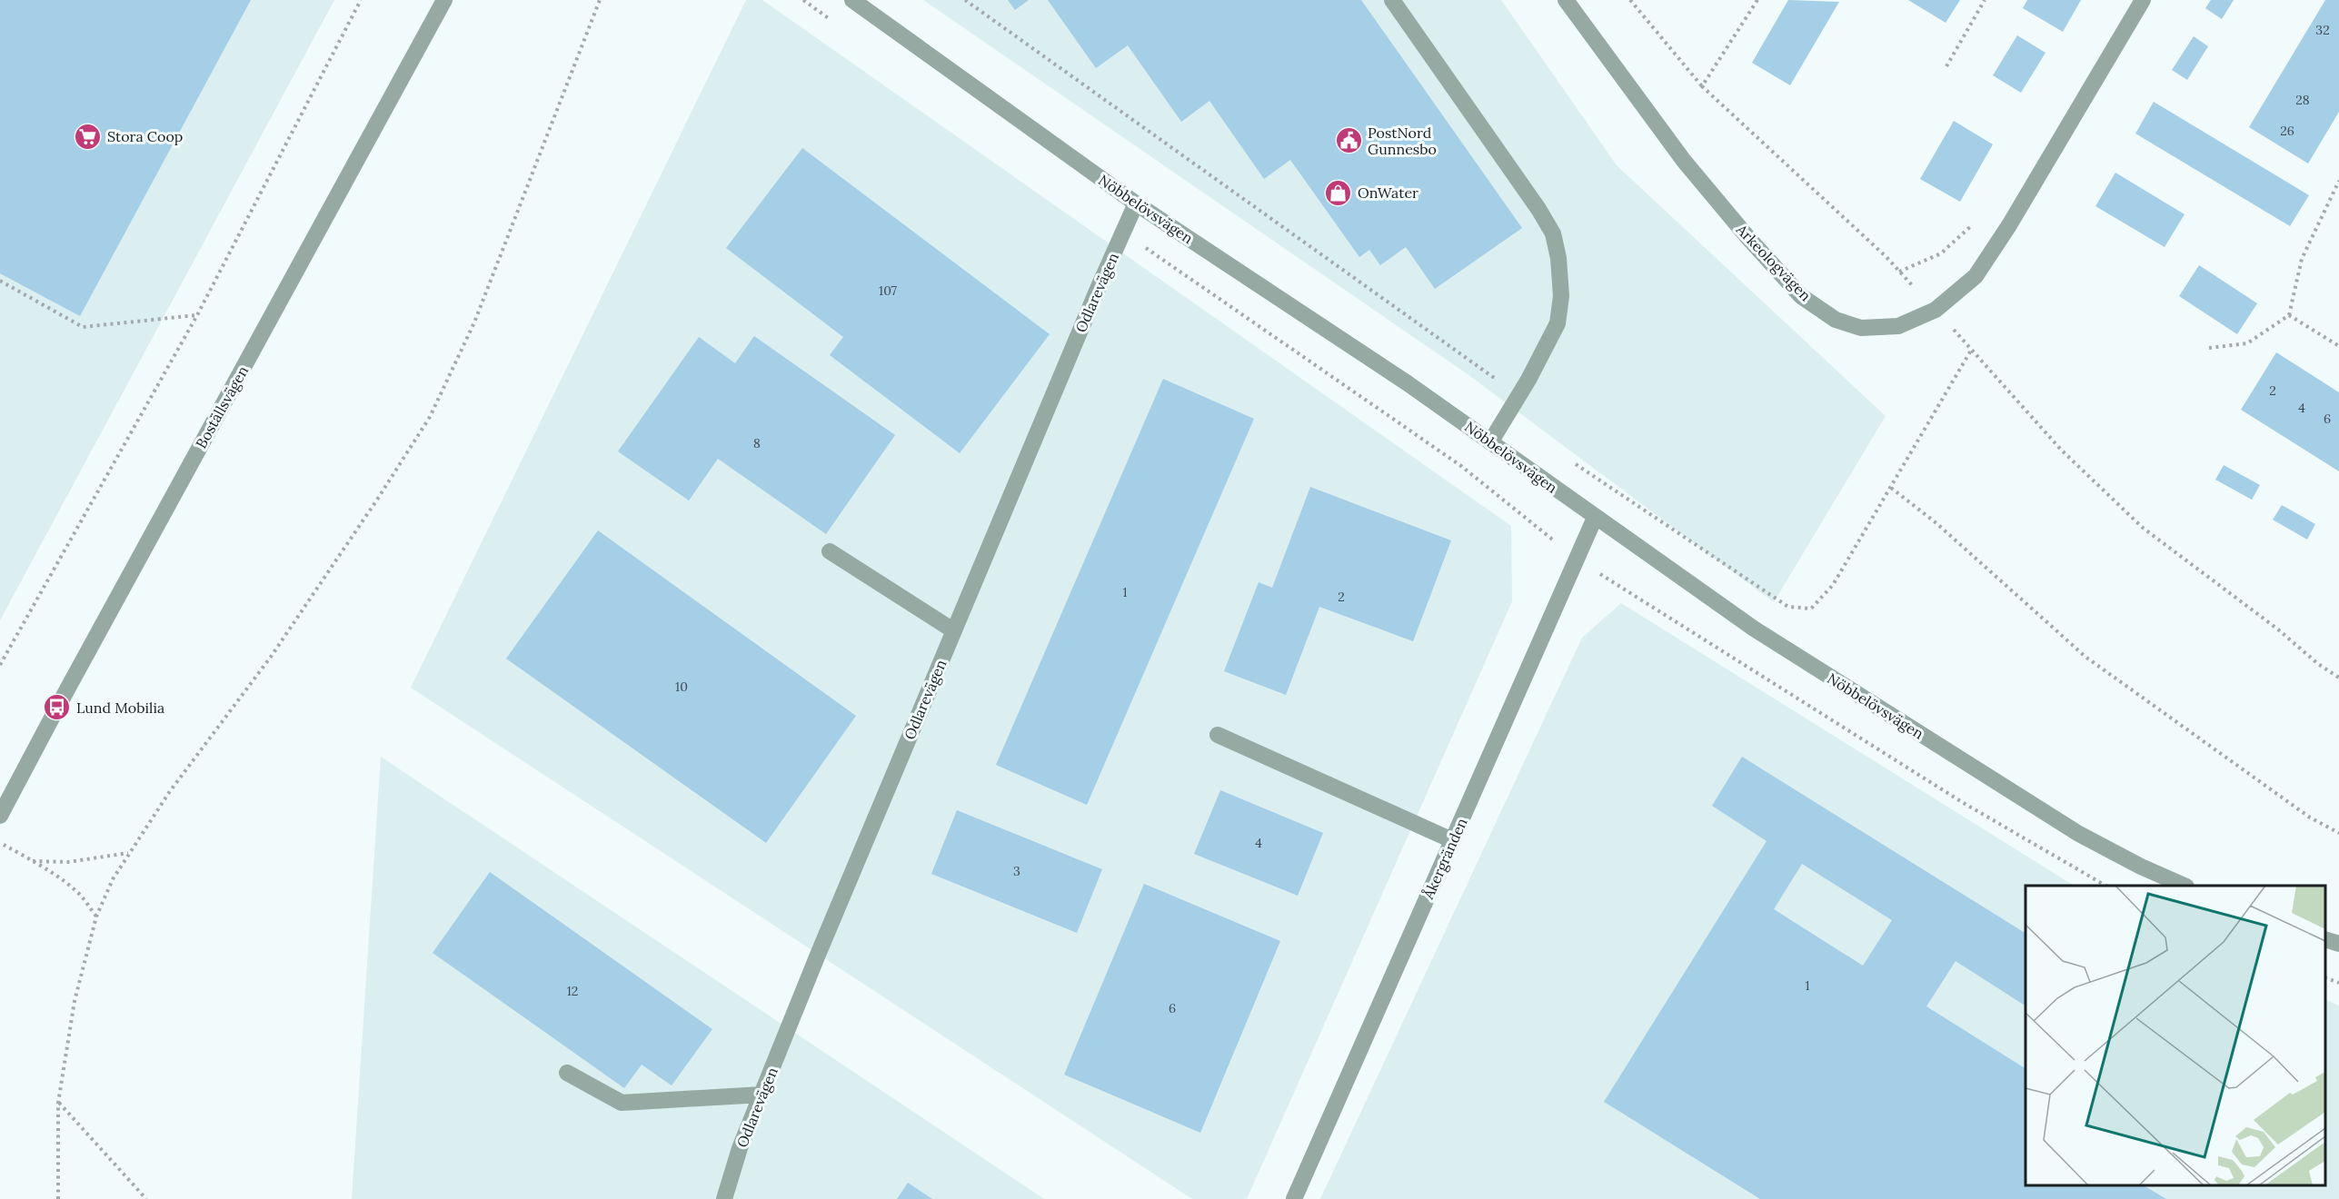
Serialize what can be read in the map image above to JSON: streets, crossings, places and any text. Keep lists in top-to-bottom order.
{
  "streets": {
    "street": [
      "Nöbbelövsvägen",
      "Arkeologvägen",
      "Odlarevägen",
      "Boställsvägen",
      "Åkergränden"
    ]
  },
  "crossings": [
    ["Nöbbelövsvägen", "Odlarevägen"],
    ["Nöbbelövsvägen", "Åkergränden"]
  ],
  "places": {
    "supermarket": ["Stora Coop"],
    "public building": ["PostNord Gunnesbo"],
    "shop": ["OnWater"],
    "bus stop": ["Lund Mobilia"]
  },
  "house_numbers": [
    "32",
    "28",
    "26",
    "107",
    "2",
    "4",
    "6",
    "8",
    "1",
    "2",
    "10",
    "4",
    "3",
    "1",
    "12",
    "6"
  ]
}
